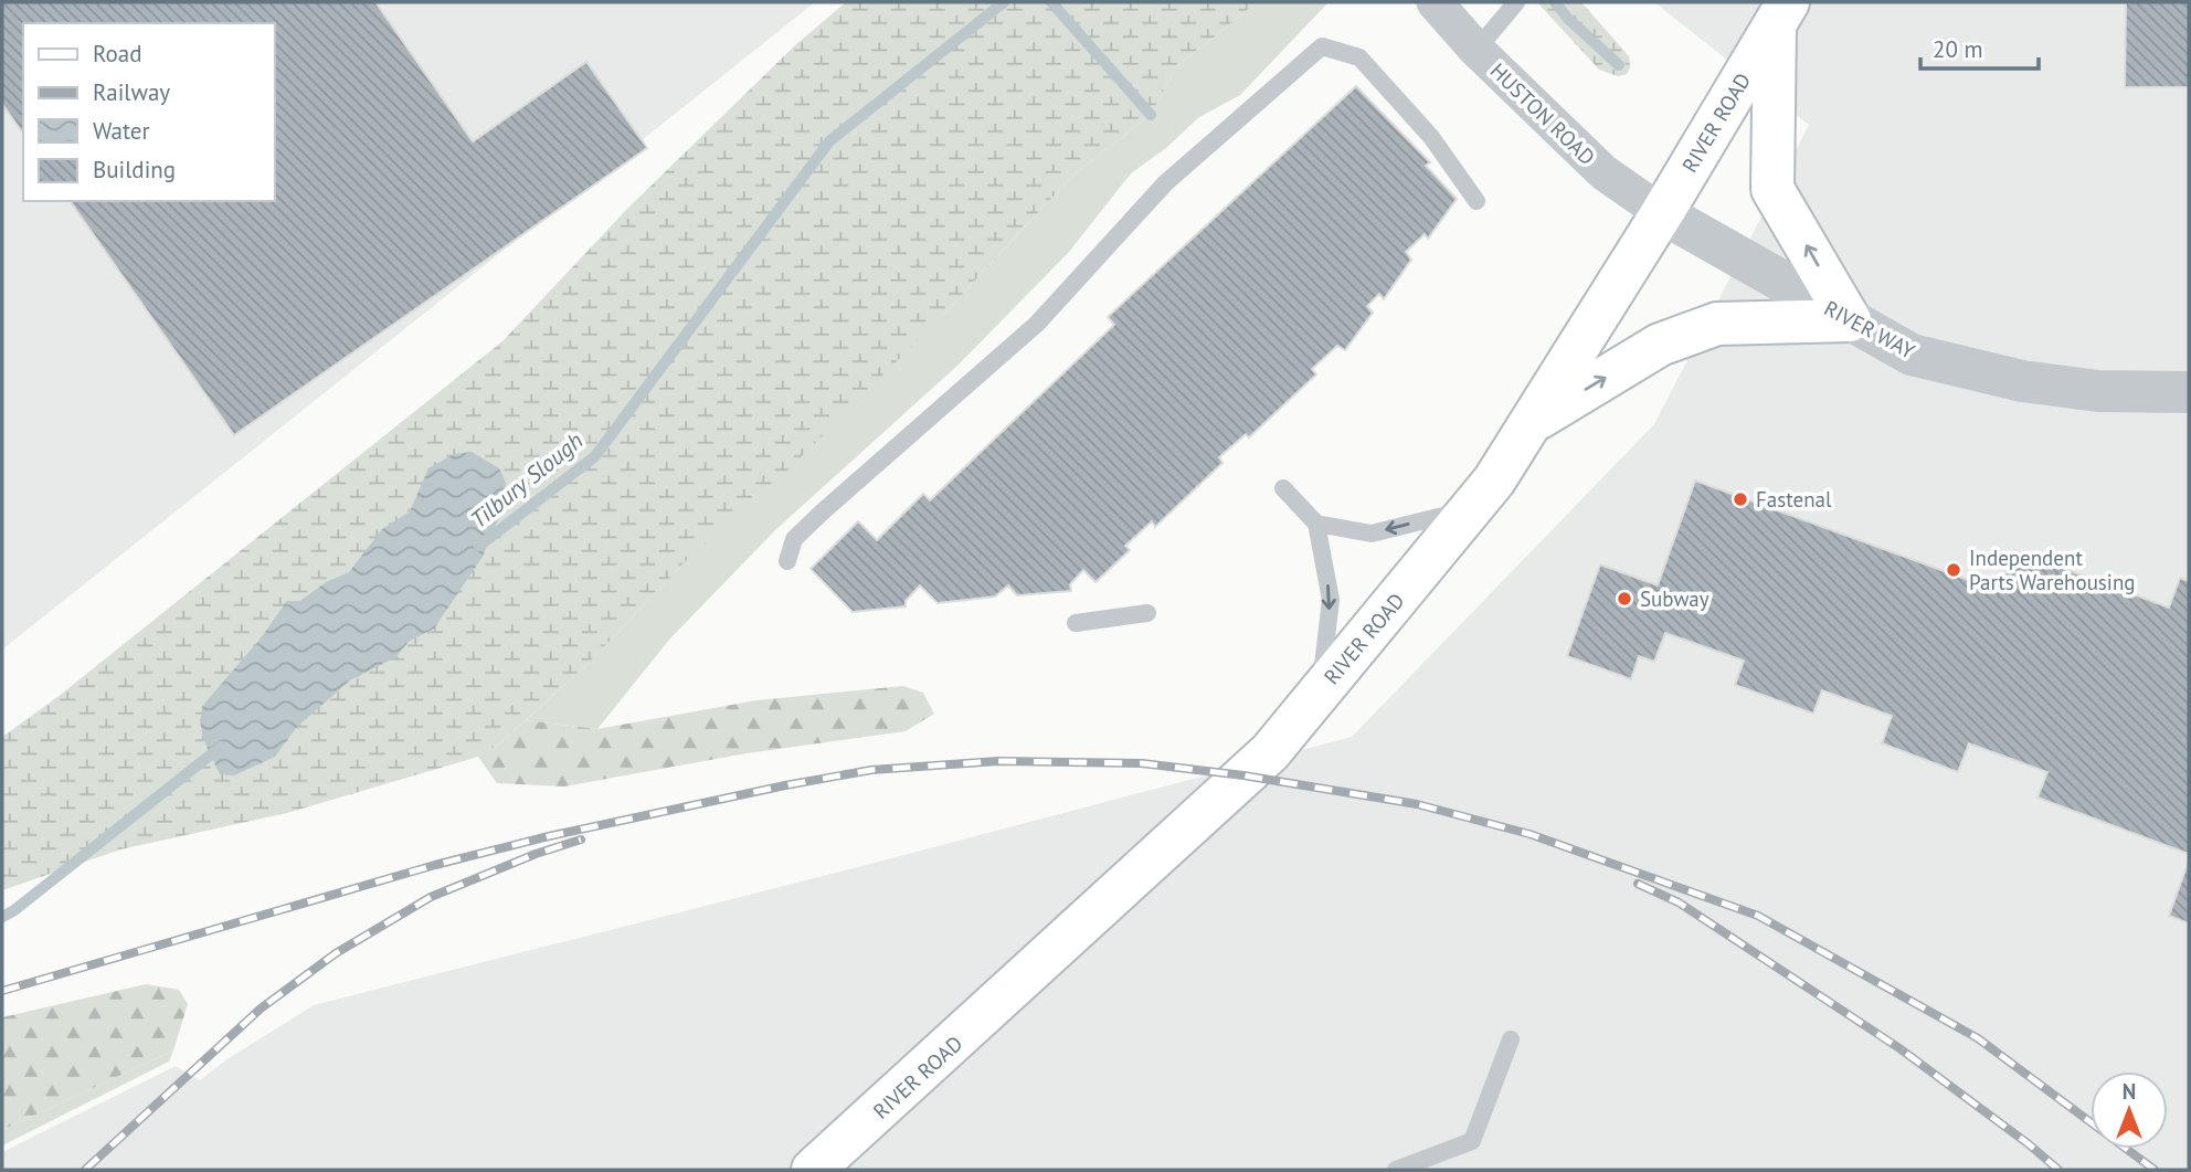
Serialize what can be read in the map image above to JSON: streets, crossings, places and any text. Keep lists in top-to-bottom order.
{
  "streets": {
    "main road": ["RIVER ROAD"],
    "street": ["HUSTON ROAD", "RIVER WAY"]
  },
  "crossings": [
    ["HUSTON ROAD", "RIVER ROAD"],
    ["HUSTON ROAD", "RIVER WAY"],
    ["RIVER ROAD", "RIVER WAY"]
  ],
  "water": ["Tilbury Slough"],
  "places": ["Fastenal", "Independent Parts Warehousing", "Subway"],
  "legend": [
    "Road",
    "Railway",
    "Water",
    "Building"
  ],
  "scale_bar": "20 m",
  "north": "top"
}
